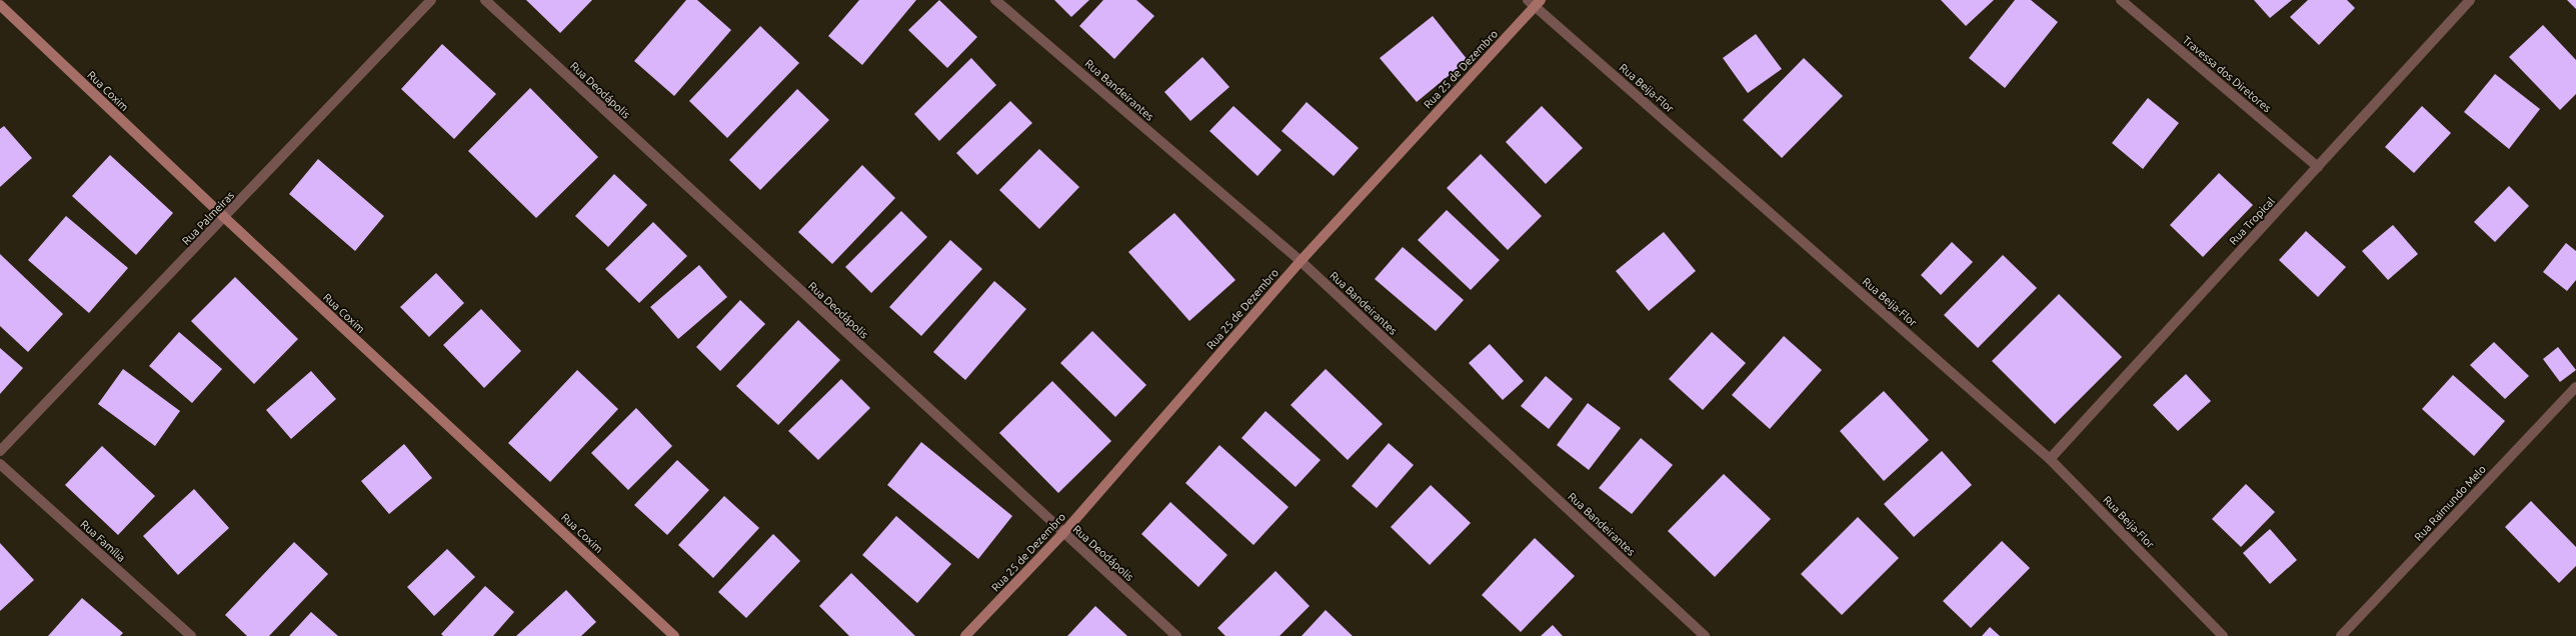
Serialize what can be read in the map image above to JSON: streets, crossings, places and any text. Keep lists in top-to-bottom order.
{
  "streets": {
    "street": [
      "Rua 25 de Dezembro",
      "Travessa dos Diretores",
      "Rua Beija-Flor",
      "Rua Deodápolis",
      "Rua Bandeirantes",
      "Rua Coxim",
      "Rua Palmeiras",
      "Rua Tropical",
      "Rua Raimundo Melo",
      "Rua Família"
    ]
  },
  "crossings": [
    ["Rua 25 de Dezembro", "Rua Beija-Flor"],
    ["Rua 25 de Dezembro", "Rua Deodápolis"],
    ["Rua 25 de Dezembro", "Rua Bandeirantes"],
    ["Travessa dos Diretores", "Rua Tropical"],
    ["Rua Beija-Flor", "Rua Tropical"],
    ["Rua Coxim", "Rua Palmeiras"]
  ]
}
